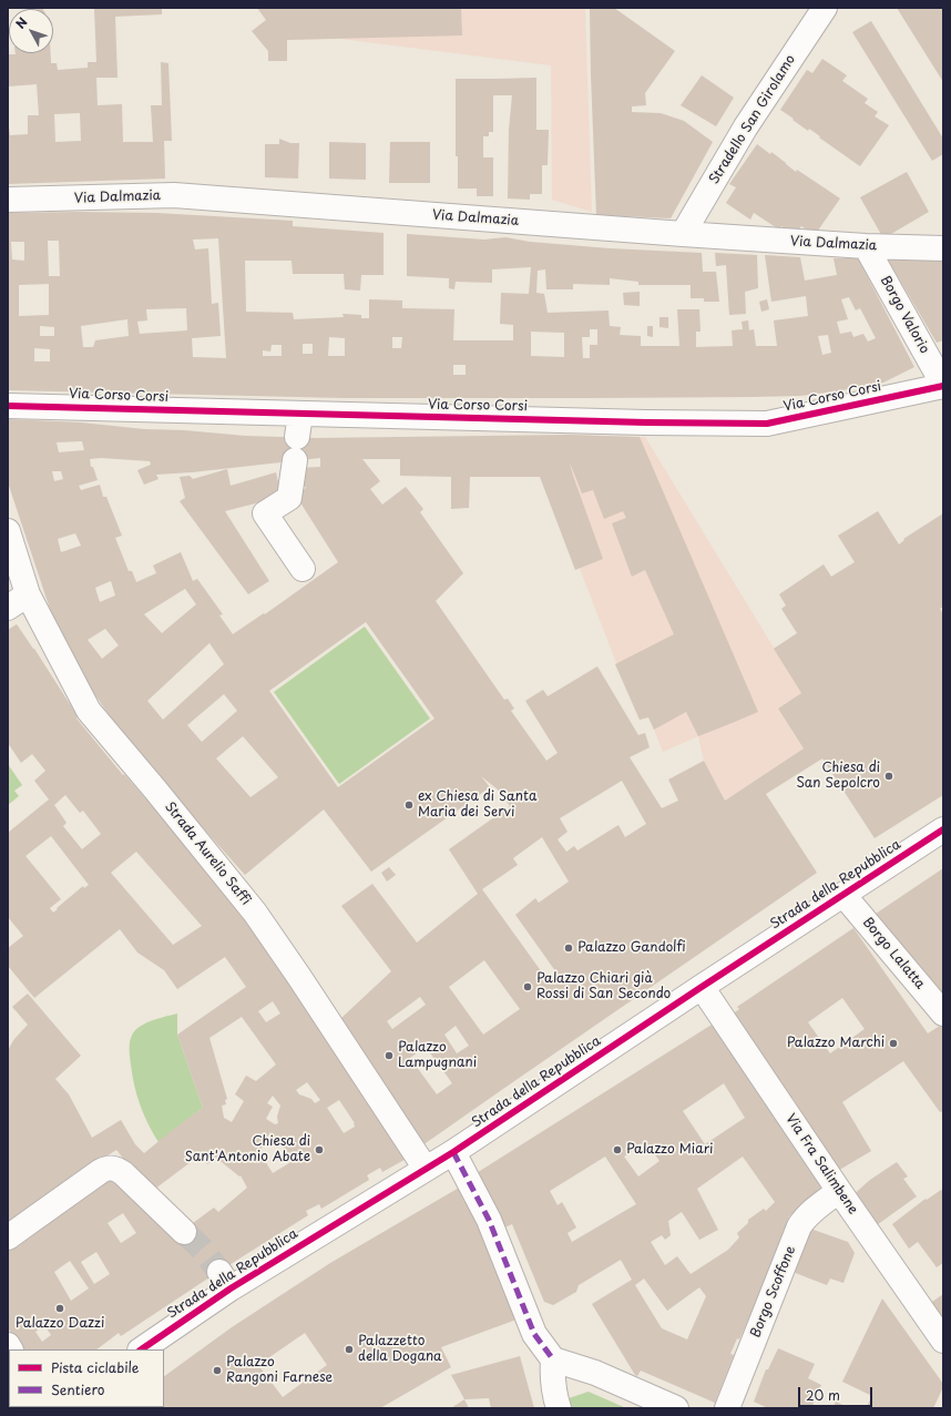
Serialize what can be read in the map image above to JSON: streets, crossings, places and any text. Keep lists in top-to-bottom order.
{
  "streets": {
    "street": [
      "Stradello San Girolamo",
      "Via Dalmazia",
      "Borgo Valorio",
      "Via Corso Corsi",
      "Strada Aurelio Saffi",
      "Strada della Repubblica",
      "Borgo Lalatta",
      "Via Fra Salimbene",
      "Borgo Scoffone"
    ]
  },
  "crossings": [
    ["Stradello San Girolamo", "Via Dalmazia"],
    ["Via Dalmazia", "Borgo Valorio"],
    ["Borgo Valorio", "Via Corso Corsi"],
    ["Strada Aurelio Saffi", "Strada della Repubblica"],
    ["Strada della Repubblica", "Borgo Lalatta"],
    ["Strada della Repubblica", "Via Fra Salimbene"],
    ["Via Fra Salimbene", "Borgo Scoffone"]
  ],
  "places": [
    "Chiesa di San Sepolcro",
    "ex Chiesa di Santa Maria dei Servi",
    "Palazzo Gandolfi",
    "Palazzo Chiari già Rossi di San Secondo",
    "Palazzo Marchi",
    "Palazzo Lampugnani",
    "Chiesa di Sant'Antonio Abate",
    "Palazzo Miari",
    "Palazzo Dazzi",
    "Palazzetto della Dogana",
    "Palazzo Rangoni Farnese"
  ],
  "legend": ["Pista ciclabile", "Sentiero"],
  "scale_bar": "20 m",
  "north": "top left"
}
